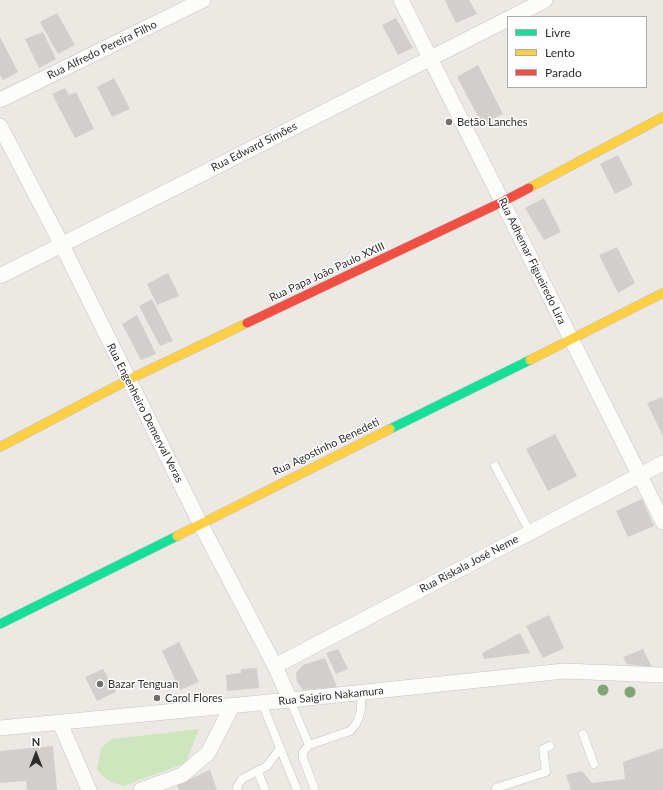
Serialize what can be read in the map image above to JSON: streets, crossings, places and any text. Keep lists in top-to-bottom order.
{
  "streets": {
    "street": [
      "Rua Alfredo Pereira Filho",
      "Rua Edward Simões",
      "Rua Adhemar Figueiredo Lira",
      "Rua Papa João Paulo XXIII",
      "Rua Engenheiro Demerval Veras",
      "Rua Agostinho Benedeti",
      "Rua Riskala José Neme",
      "Rua Saigiro Nakamura"
    ]
  },
  "crossings": [
    ["Rua Edward Simões", "Rua Adhemar Figueiredo Lira"],
    ["Rua Edward Simões", "Rua Engenheiro Demerval Veras"],
    ["Rua Adhemar Figueiredo Lira", "Rua Papa João Paulo XXIII"],
    ["Rua Adhemar Figueiredo Lira", "Rua Agostinho Benedeti"],
    ["Rua Adhemar Figueiredo Lira", "Rua Riskala José Neme"],
    ["Rua Papa João Paulo XXIII", "Rua Engenheiro Demerval Veras"],
    ["Rua Engenheiro Demerval Veras", "Rua Agostinho Benedeti"],
    ["Rua Engenheiro Demerval Veras", "Rua Riskala José Neme"],
    ["Rua Engenheiro Demerval Veras", "Rua Saigiro Nakamura"]
  ],
  "places": ["Betão Lanches", "Bazar Tenguan", "Carol Flores"],
  "legend": ["Livre", "Lento", "Parado"],
  "north": "top"
}
